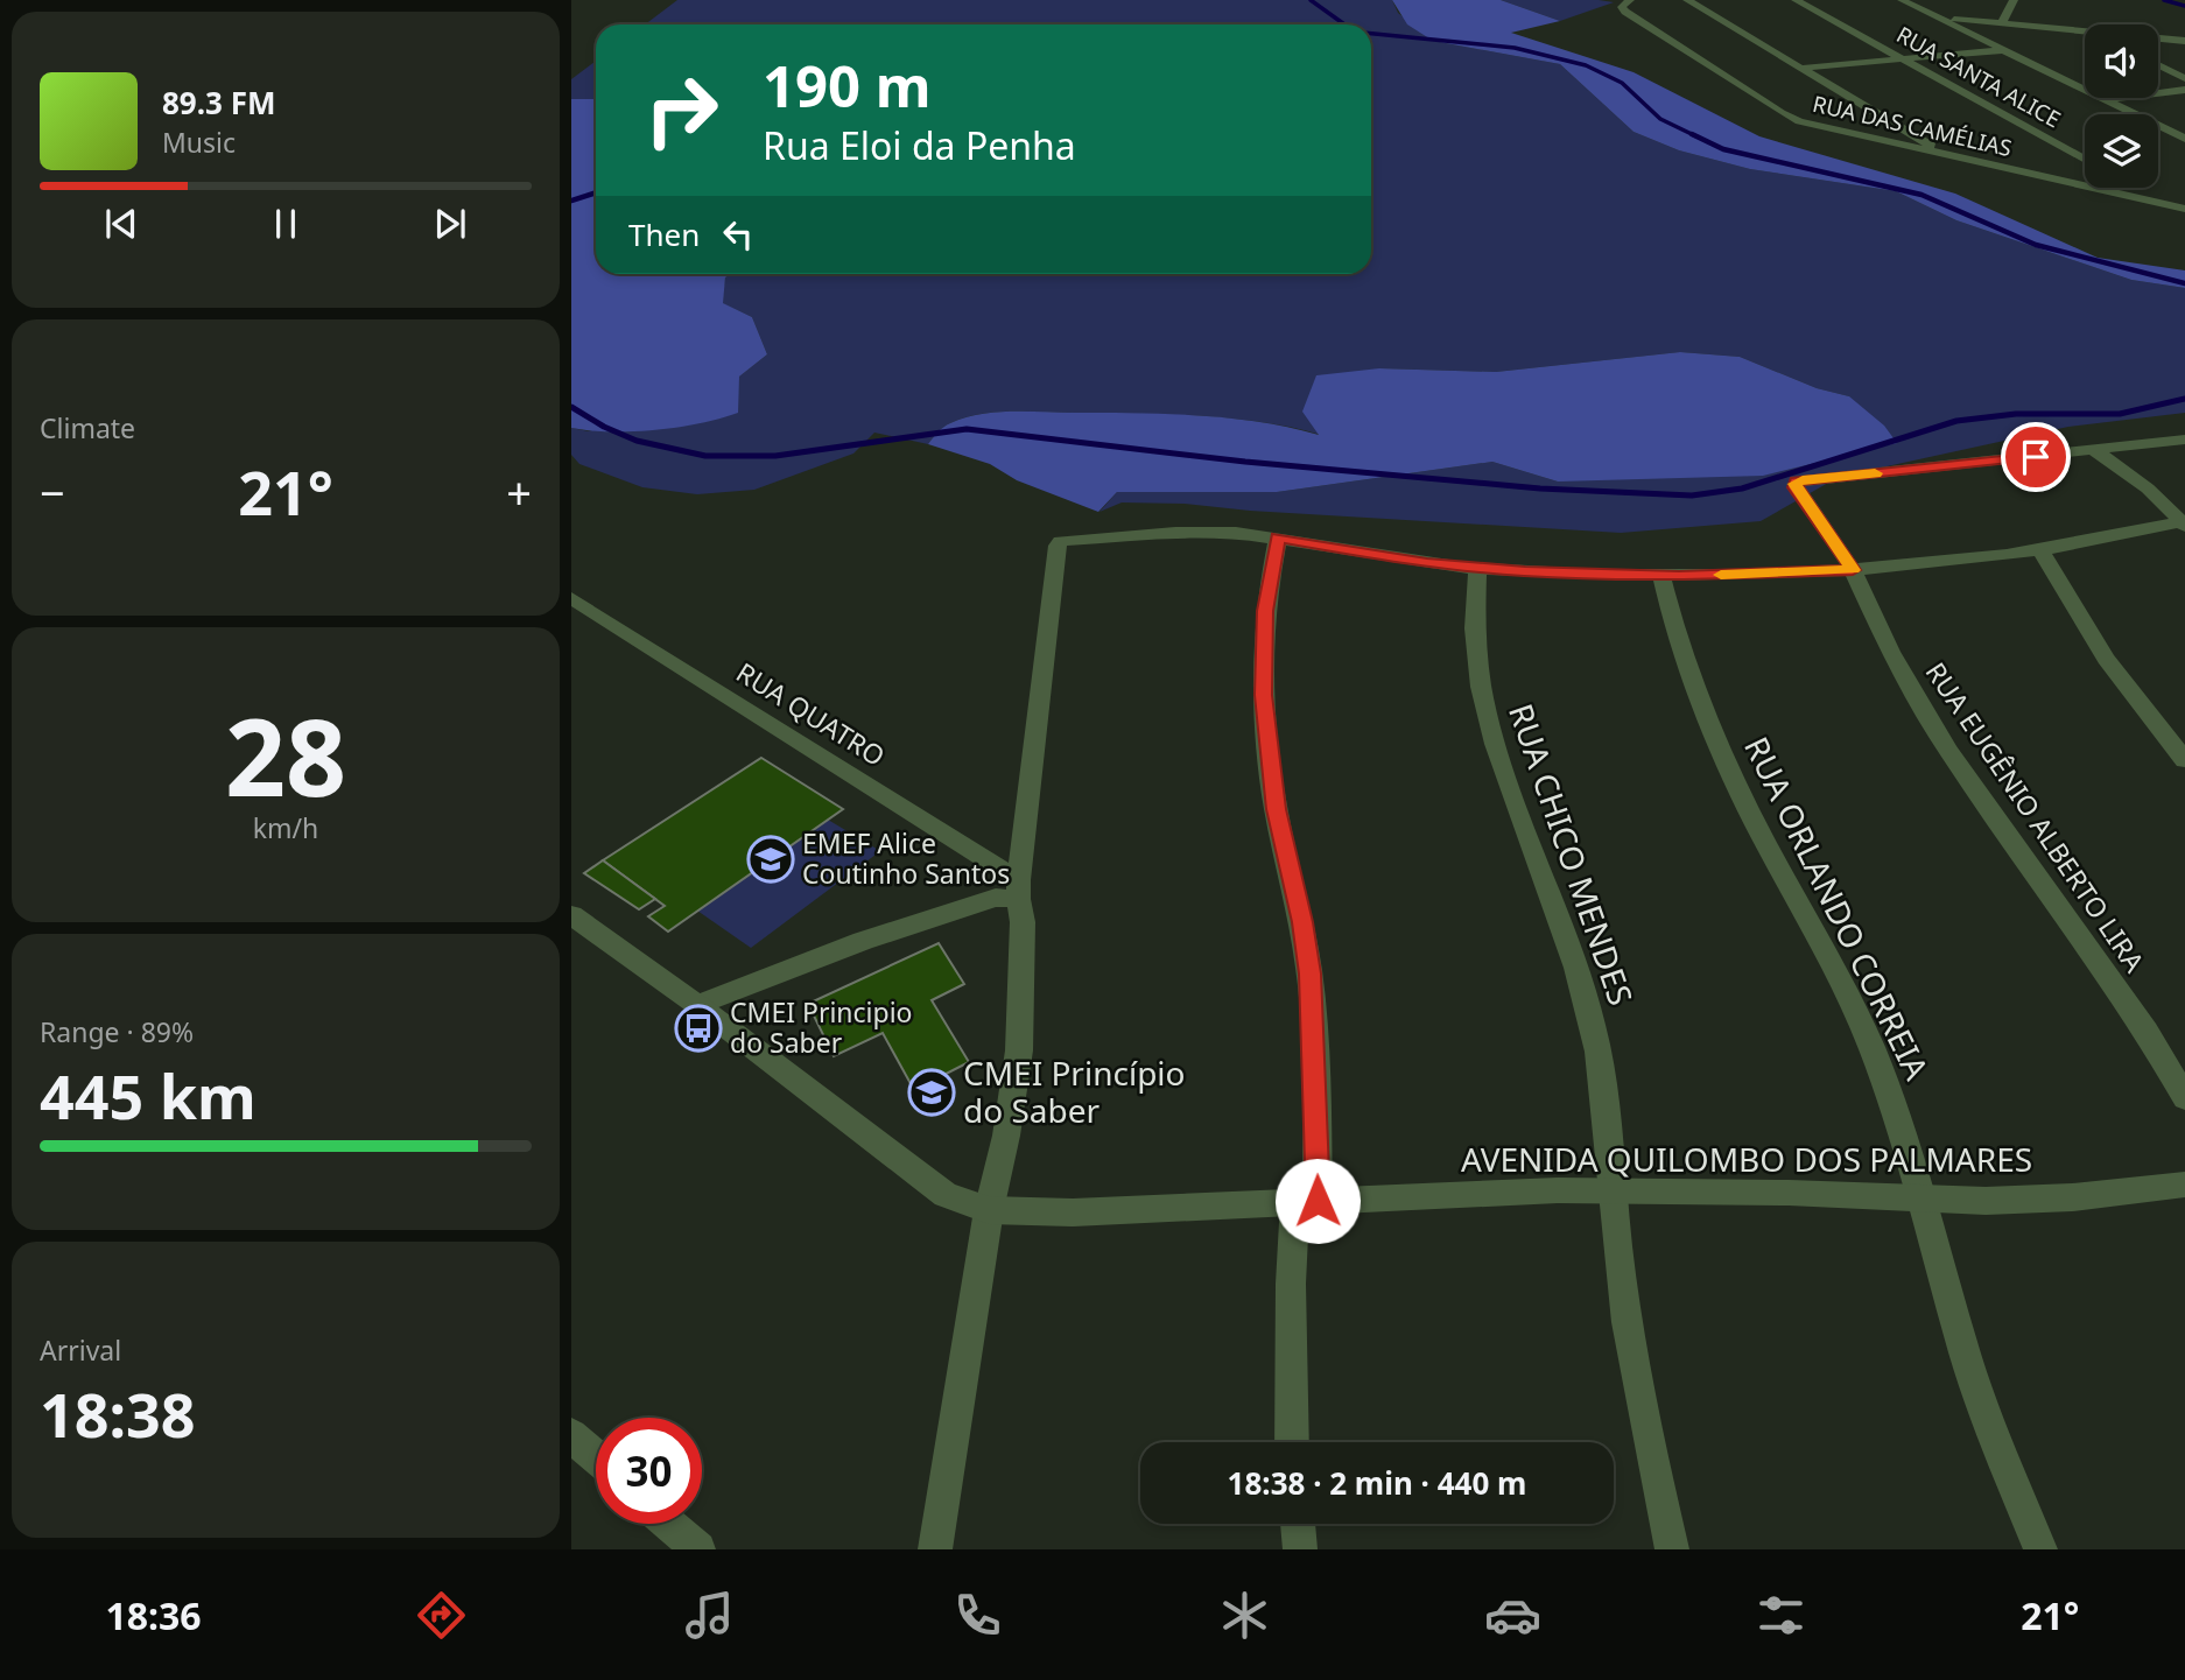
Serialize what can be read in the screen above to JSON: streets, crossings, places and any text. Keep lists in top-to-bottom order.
{
  "streets": {
    "street": [
      "RUA SANTA ALICE",
      "RUA DAS CAMÉLIAS",
      "RUA QUATRO",
      "RUA EUGÊNIO ALBERTO LIRA",
      "RUA CHICO MENDES",
      "RUA ORLANDO CORREIA",
      "AVENIDA QUILOMBO DOS PALMARES"
    ]
  },
  "crossings": [
    ["RUA CHICO MENDES", "AVENIDA QUILOMBO DOS PALMARES"],
    ["RUA ORLANDO CORREIA", "AVENIDA QUILOMBO DOS PALMARES"]
  ],
  "places": {
    "school or university": ["EMEF Alice Coutinho Santos", "CMEI Princípio do Saber"],
    "bus stop": ["CMEI Principio do Saber"]
  },
  "page": {
    "turn": ["190 m", "Rua Eloi da Penha"],
    "song": ["89.3 FM", "Music"],
    "then": "Then",
    "tile": [
      "Climate",
      ["28", "km/h"],
      ["Range · 89%", "445 km"],
      ["Arrival", "18:38"]
    ],
    "heat": ["−", "21°", "+"],
    "limit": "30",
    "trip": "18:38 · 2 min · 440 m",
    "tabs": ["18:36", "21°"]
  }
}
